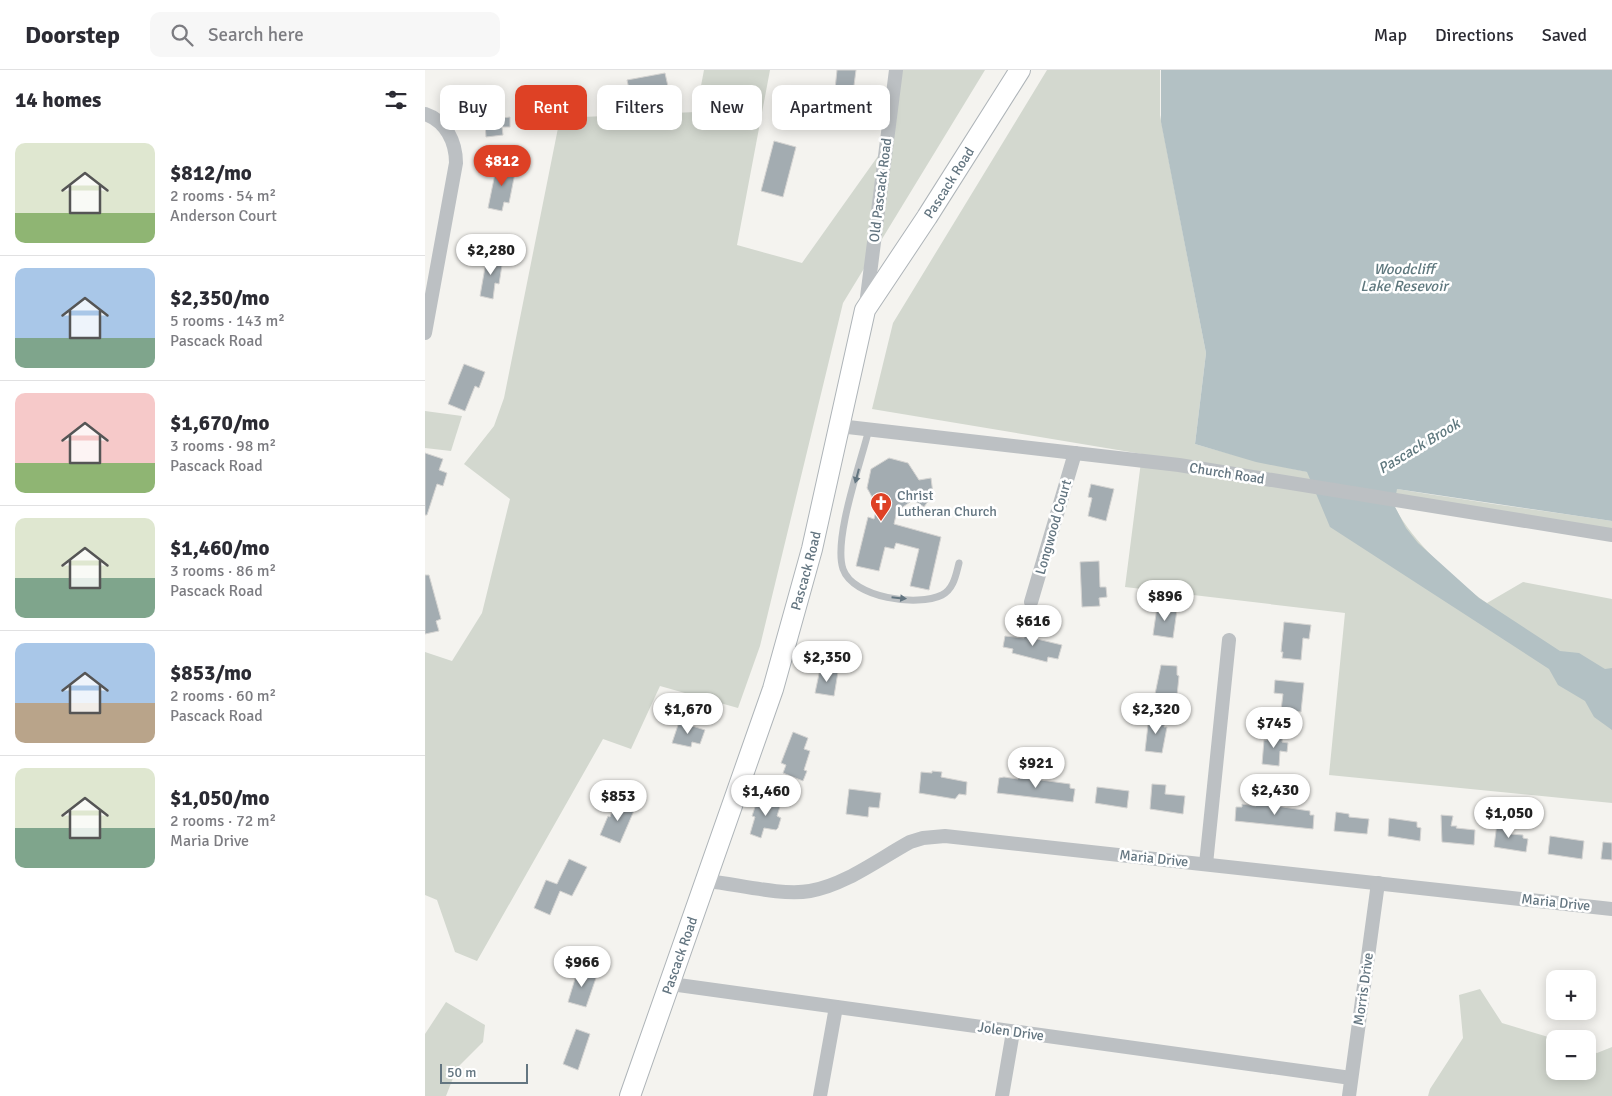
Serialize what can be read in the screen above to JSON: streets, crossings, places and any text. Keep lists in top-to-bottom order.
{
  "streets": {
    "street": [
      "Pascack Road",
      "Old Pascack Road",
      "Church Road",
      "Longwood Court",
      "Maria Drive",
      "Morris Drive",
      "Jolen Drive"
    ]
  },
  "crossings": [
    ["Pascack Road", "Old Pascack Road"],
    ["Pascack Road", "Church Road"],
    ["Pascack Road", "Maria Drive"],
    ["Pascack Road", "Jolen Drive"],
    ["Church Road", "Longwood Court"],
    ["Maria Drive", "Morris Drive"],
    ["Morris Drive", "Jolen Drive"]
  ],
  "water": ["Woodcliff Lake Resevoir", "Pascack Brook"],
  "places": {
    "church": ["Christ Lutheran Church"]
  },
  "scale_bar": "50 m",
  "page": {
    "header": "Doorstep",
    "search": "Search here",
    "nav": ["Map", "Directions", "Saved"],
    "heading": "14 homes",
    "chip": [
      "Buy",
      "Rent",
      "Filters",
      "New",
      "Apartment"
    ],
    "list": [
      {
        "name": "$812/mo",
        "note": "2 rooms · 54 m² · Anderson Court"
      },
      {
        "name": "$2,350/mo",
        "note": "5 rooms · 143 m² · Pascack Road"
      },
      {
        "name": "$1,670/mo",
        "note": "3 rooms · 98 m² · Pascack Road"
      },
      {
        "name": "$1,460/mo",
        "note": "3 rooms · 86 m² · Pascack Road"
      },
      {
        "name": "$853/mo",
        "note": "2 rooms · 60 m² · Pascack Road"
      },
      {
        "name": "$1,050/mo",
        "note": "2 rooms · 72 m² · Maria Drive"
      }
    ],
    "price": [
      "$812",
      "$2,280",
      "$896",
      "$616",
      "$2,350",
      "$1,670",
      "$2,320",
      "$745",
      "$921",
      "$2,430",
      "$1,460",
      "$853",
      "$1,050",
      "$966"
    ],
    "map_buttons": ["+", "−"],
    "scale": "50 m"
  }
}
